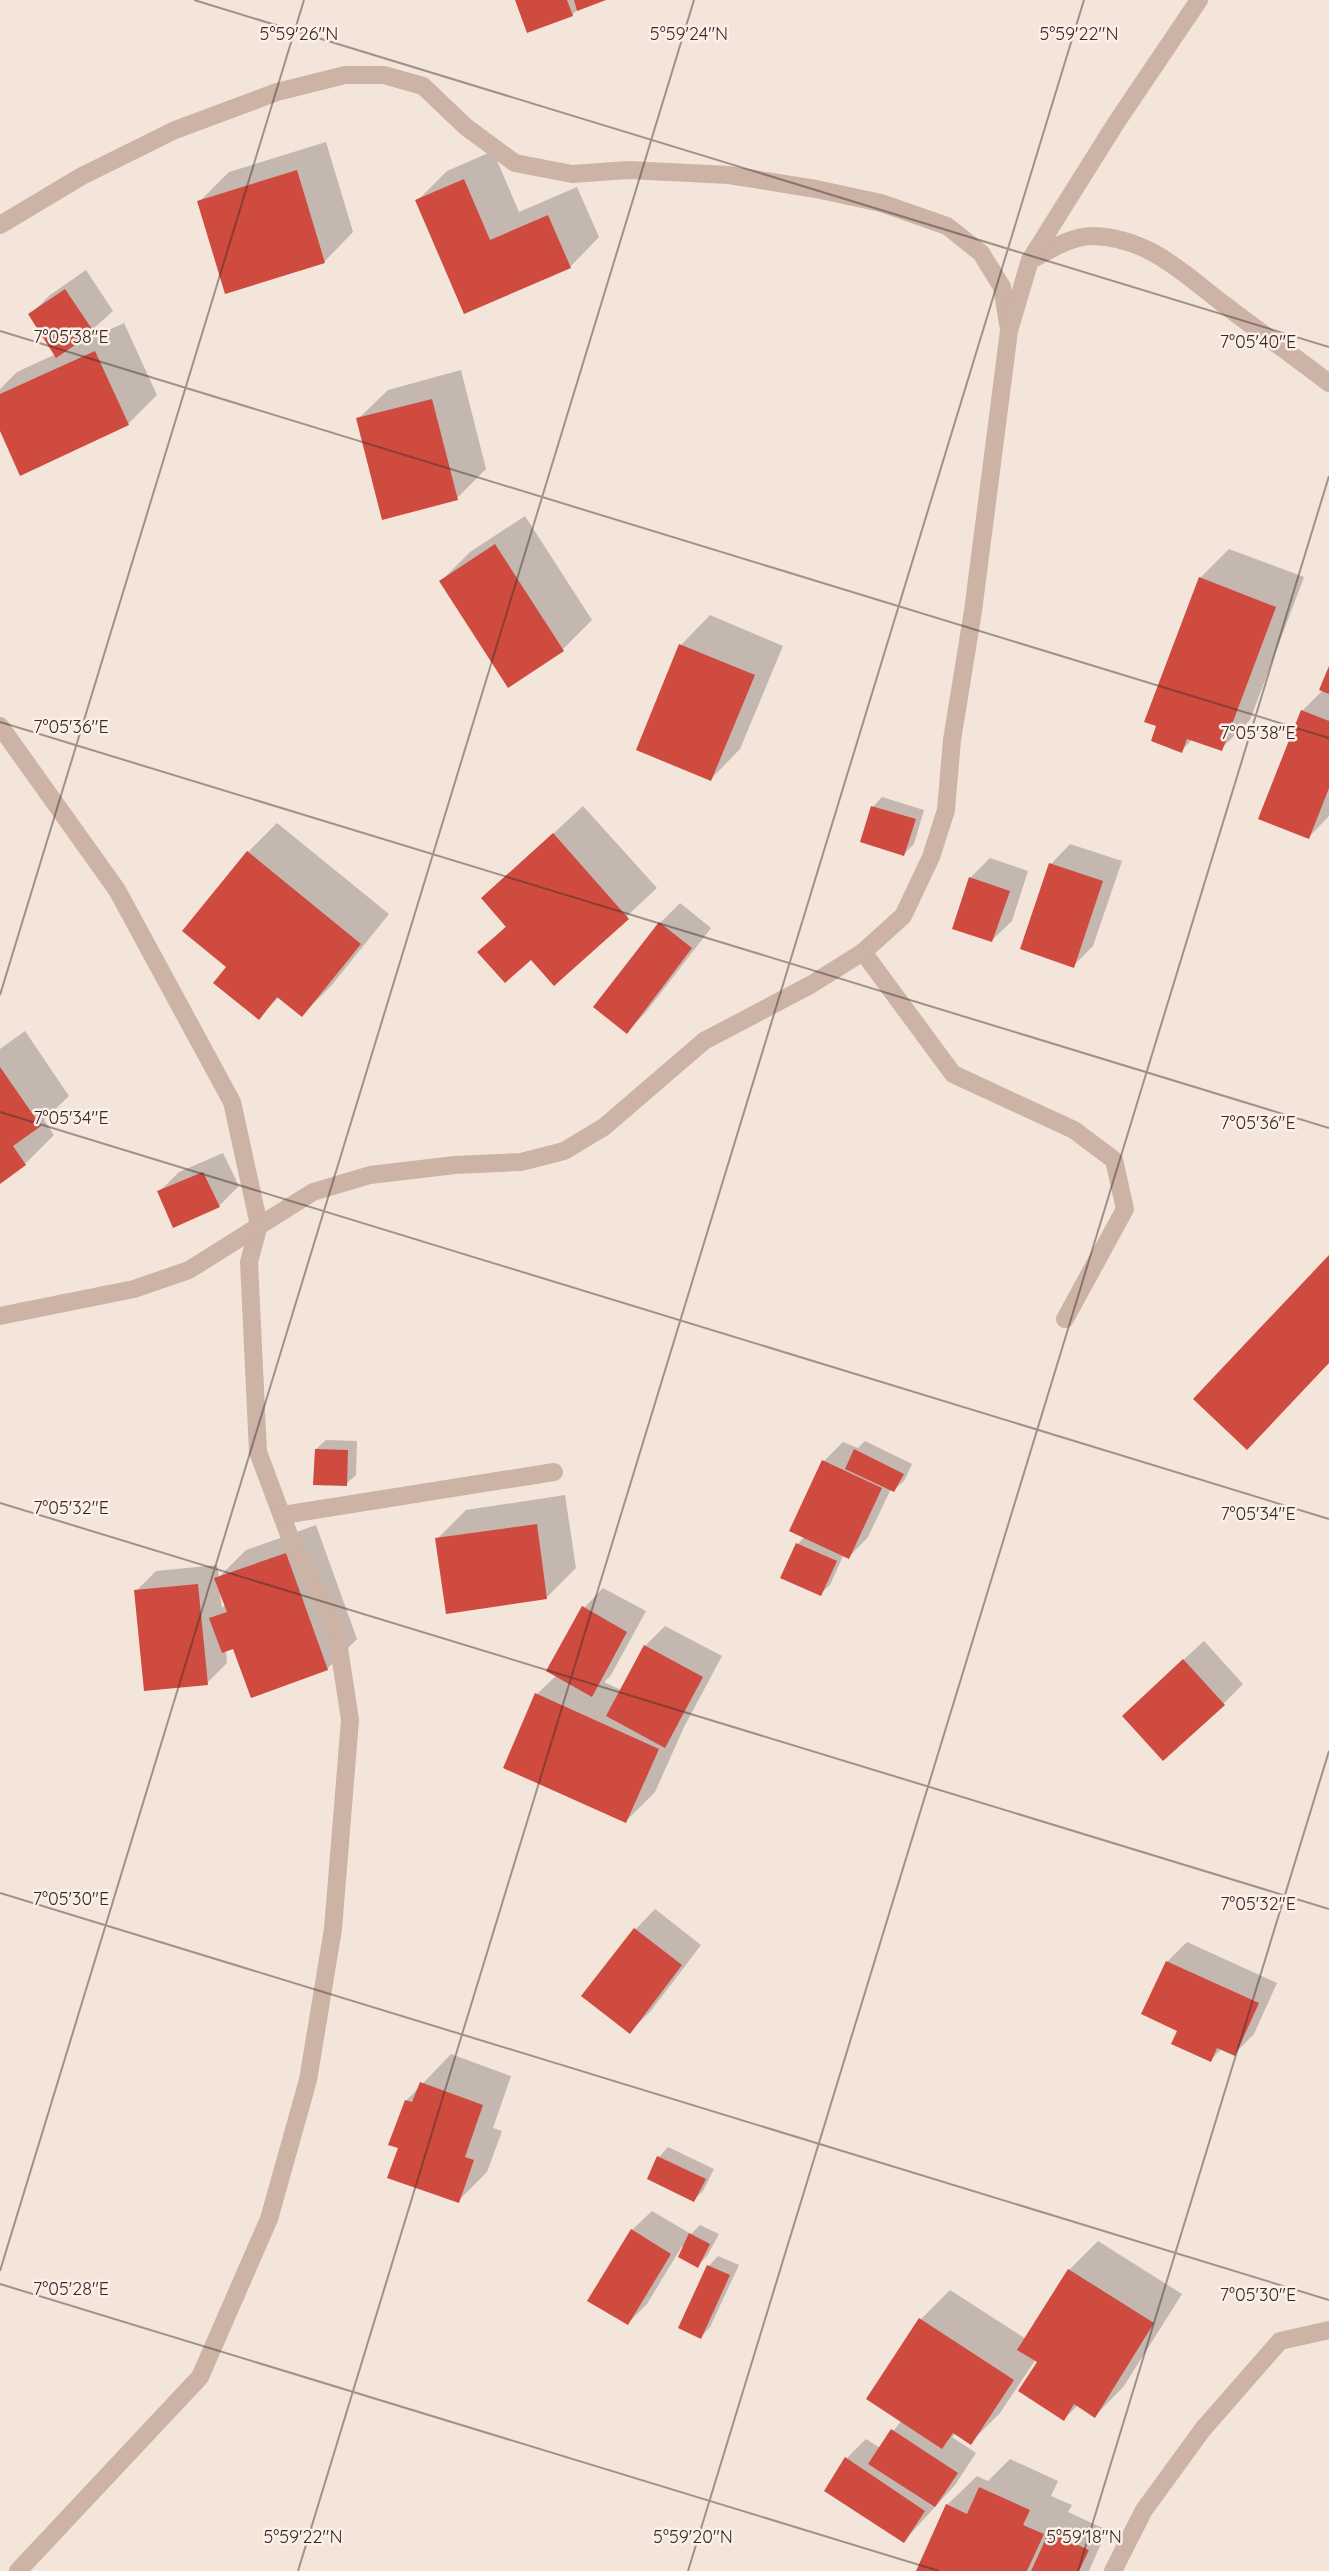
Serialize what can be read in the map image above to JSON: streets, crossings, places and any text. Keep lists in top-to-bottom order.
{
  "coordinates": [
    "5°59'26\"N",
    "5°59'24\"N",
    "5°59'22\"N",
    "7°05'38\"E",
    "7°05'40\"E",
    "7°05'36\"E",
    "7°05'34\"E",
    "7°05'32\"E",
    "7°05'30\"E",
    "7°05'28\"E",
    "5°59'20\"N",
    "5°59'18\"N"
  ]
}
